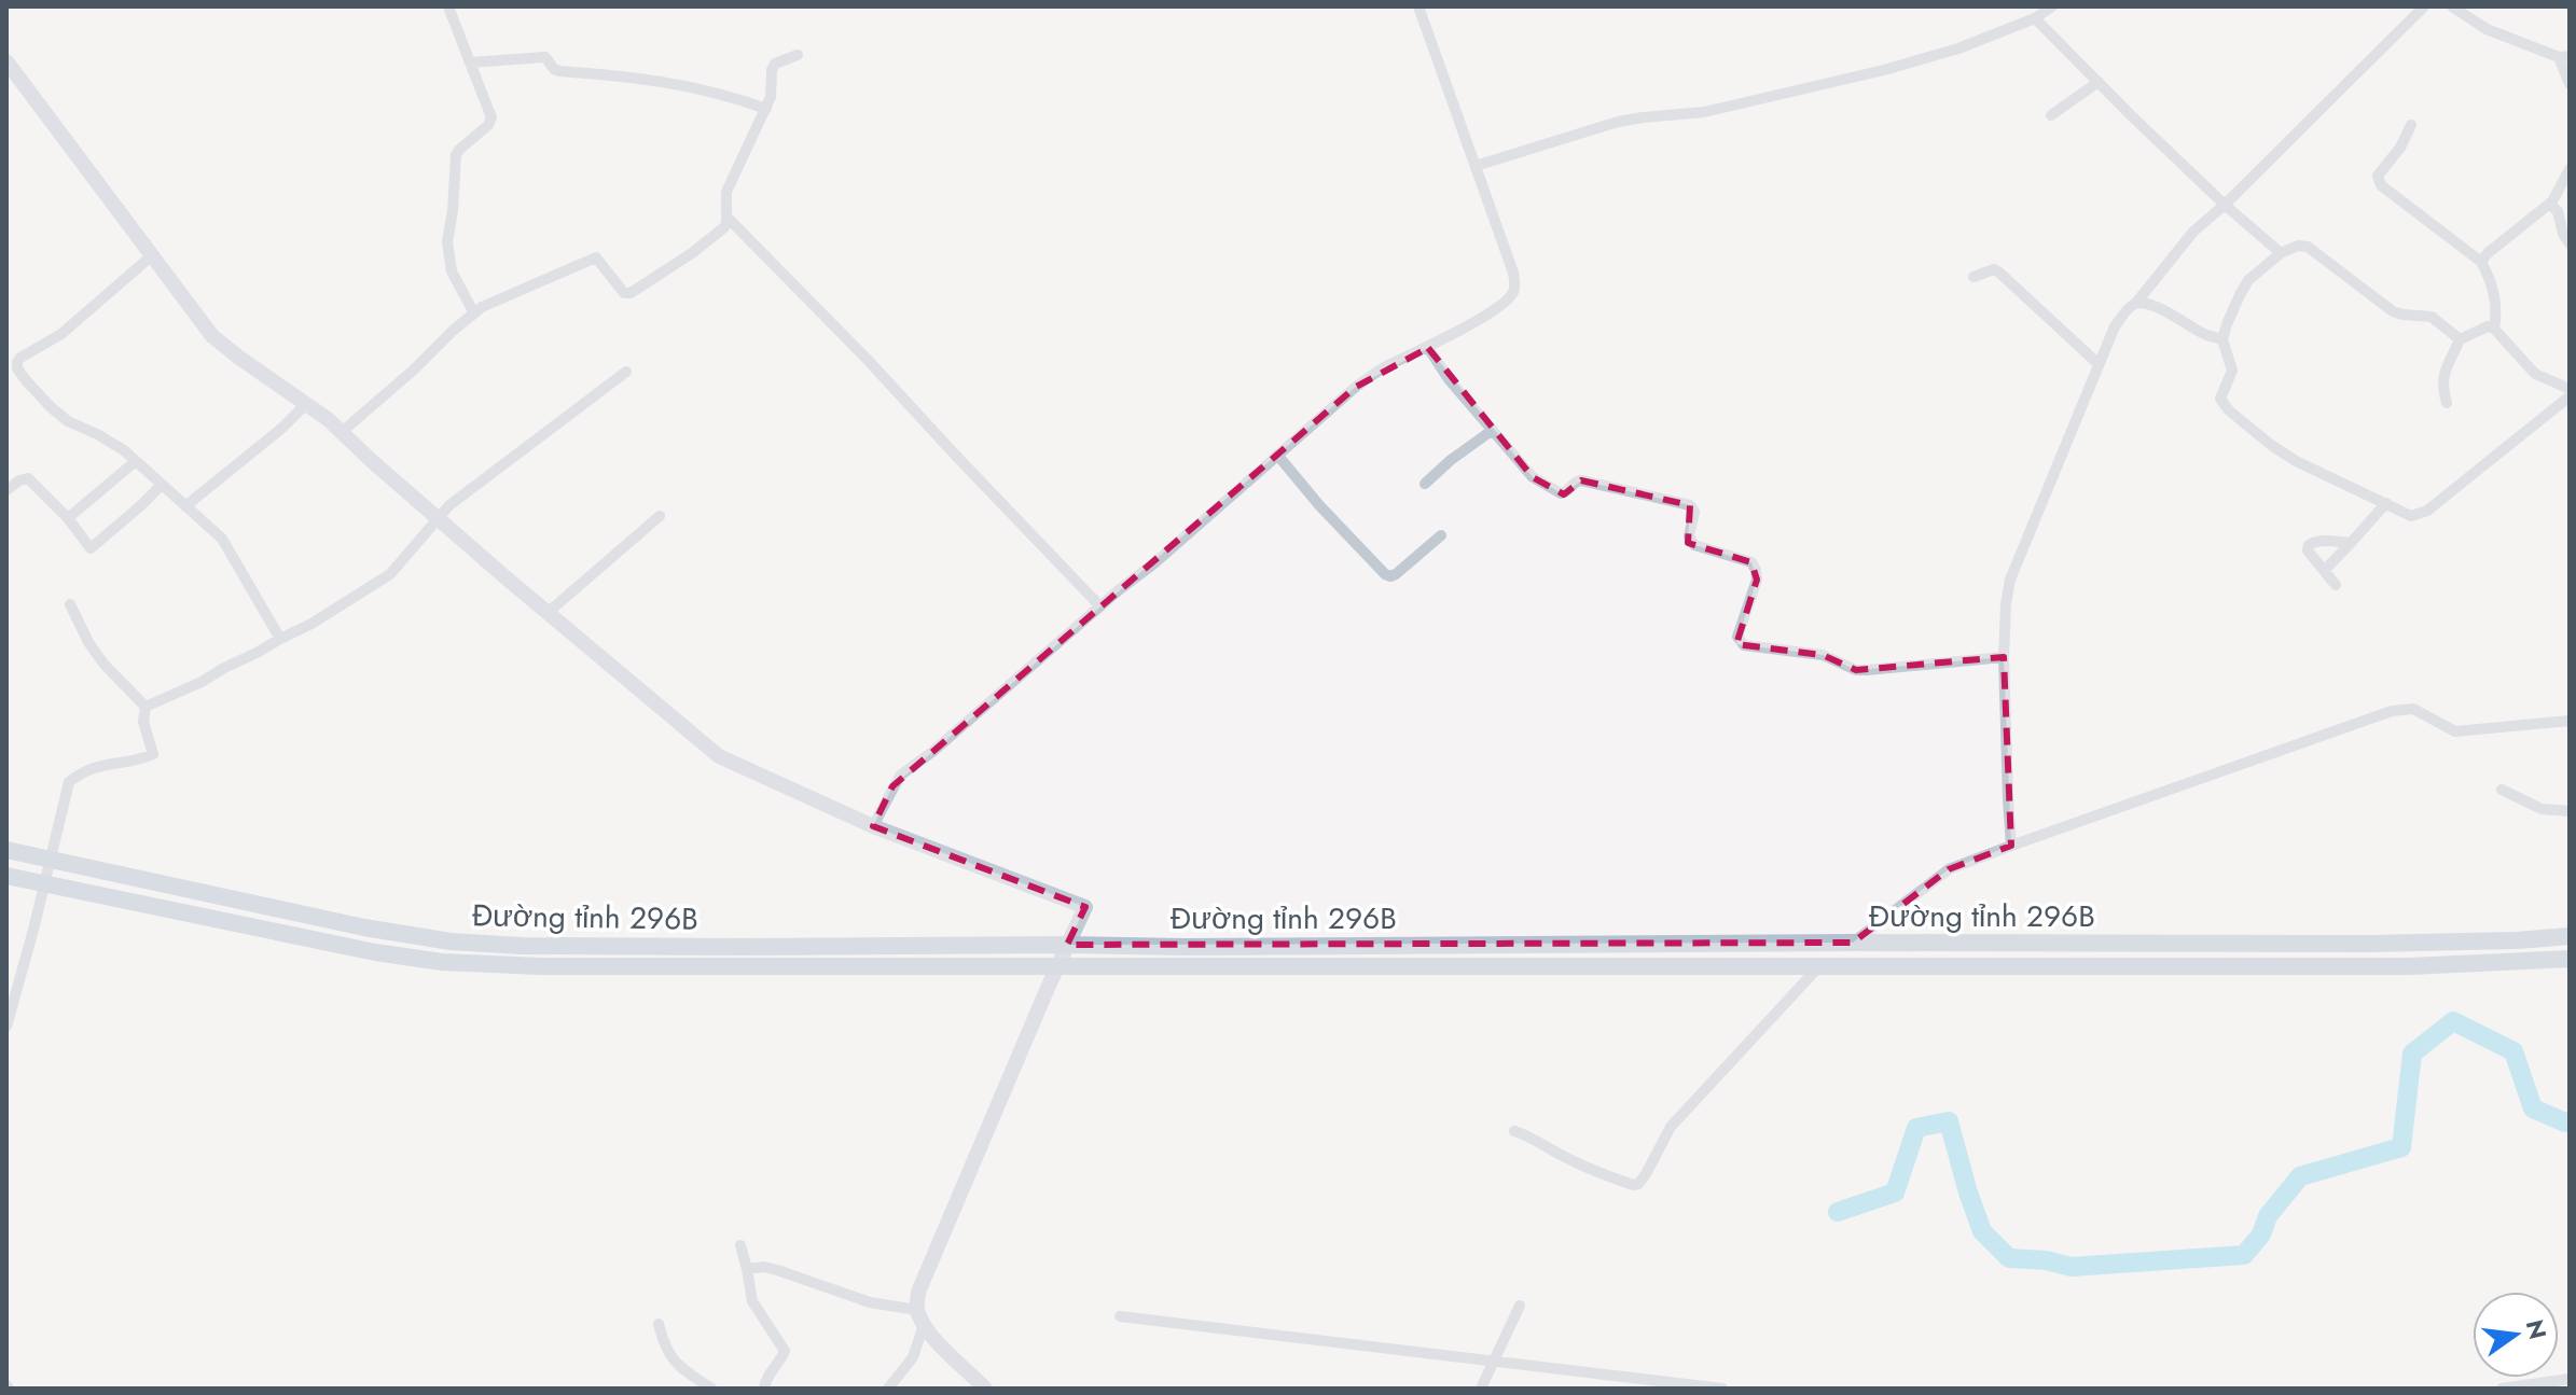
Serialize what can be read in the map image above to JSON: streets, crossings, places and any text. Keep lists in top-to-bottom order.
{
  "streets": {
    "main road": ["Đường tỉnh 296B"]
  },
  "north": "right"
}
